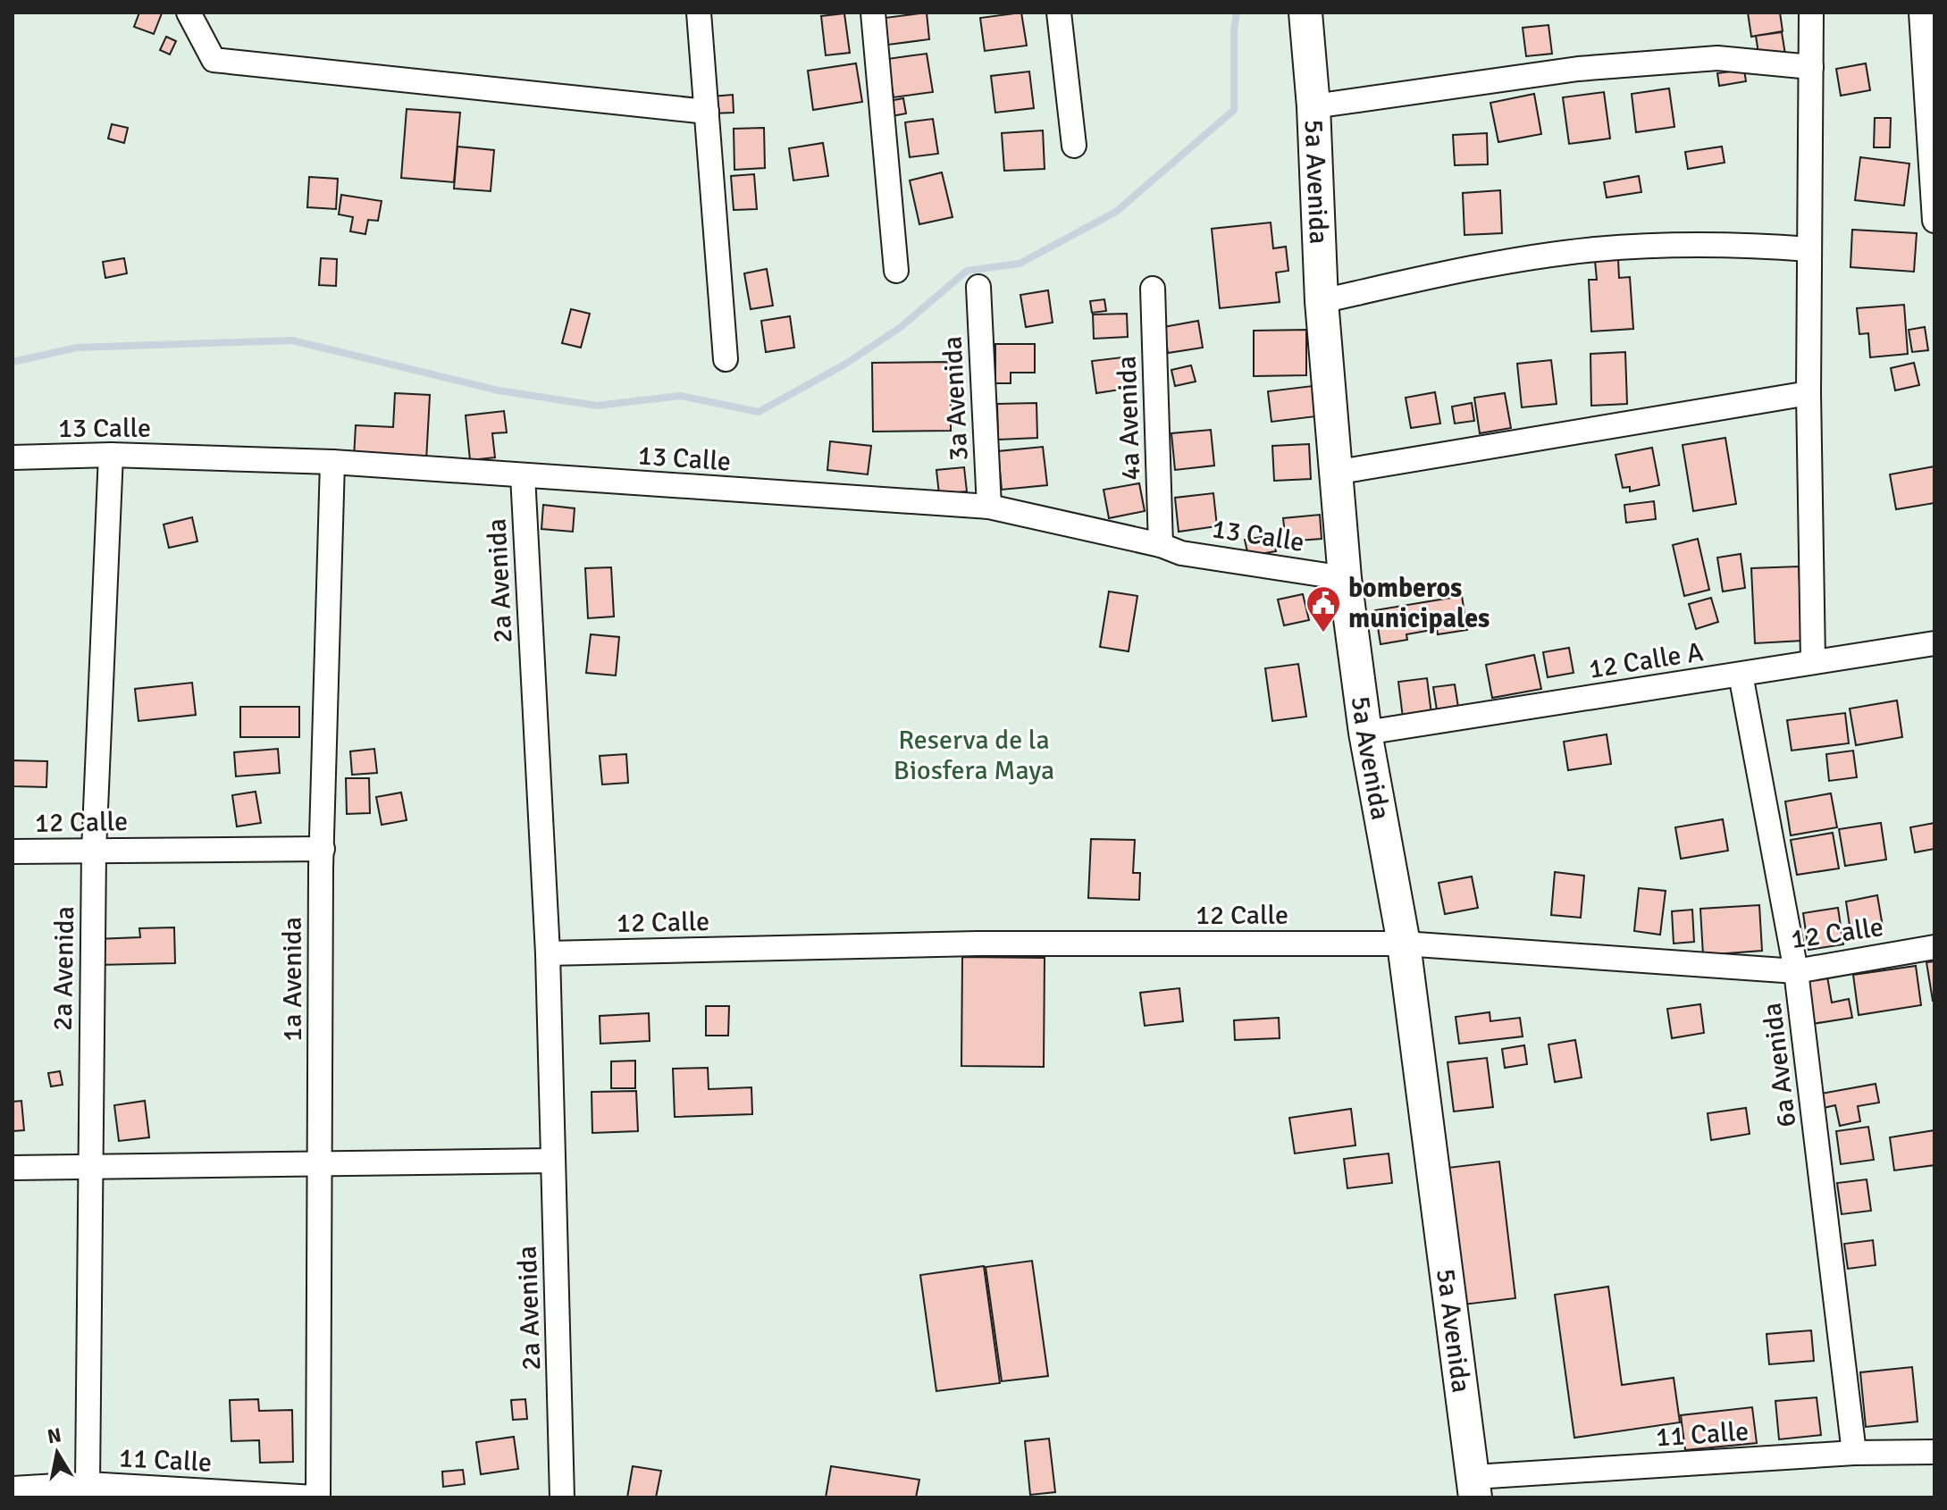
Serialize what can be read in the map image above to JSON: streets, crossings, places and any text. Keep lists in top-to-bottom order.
{
  "streets": {
    "street": [
      "5a Avenida",
      "3a Avenida",
      "4a Avenida",
      "13 Calle",
      "2a Avenida",
      "12 Calle A",
      "12 Calle",
      "1a Avenida",
      "6a Avenida",
      "11 Calle"
    ]
  },
  "crossings": [
    ["5a Avenida", "13 Calle"],
    ["5a Avenida", "12 Calle A"],
    ["5a Avenida", "12 Calle"],
    ["5a Avenida", "11 Calle"],
    ["3a Avenida", "13 Calle"],
    ["4a Avenida", "13 Calle"],
    ["13 Calle", "2a Avenida"],
    ["13 Calle", "1a Avenida"],
    ["2a Avenida", "12 Calle"],
    ["2a Avenida", "11 Calle"],
    ["12 Calle A", "6a Avenida"],
    ["12 Calle", "1a Avenida"],
    ["12 Calle", "6a Avenida"],
    ["1a Avenida", "11 Calle"],
    ["6a Avenida", "11 Calle"]
  ],
  "parks": ["Reserva de la Biosfera Maya"],
  "places": {
    "public building": ["bomberos municipales"]
  },
  "north": "top"
}
